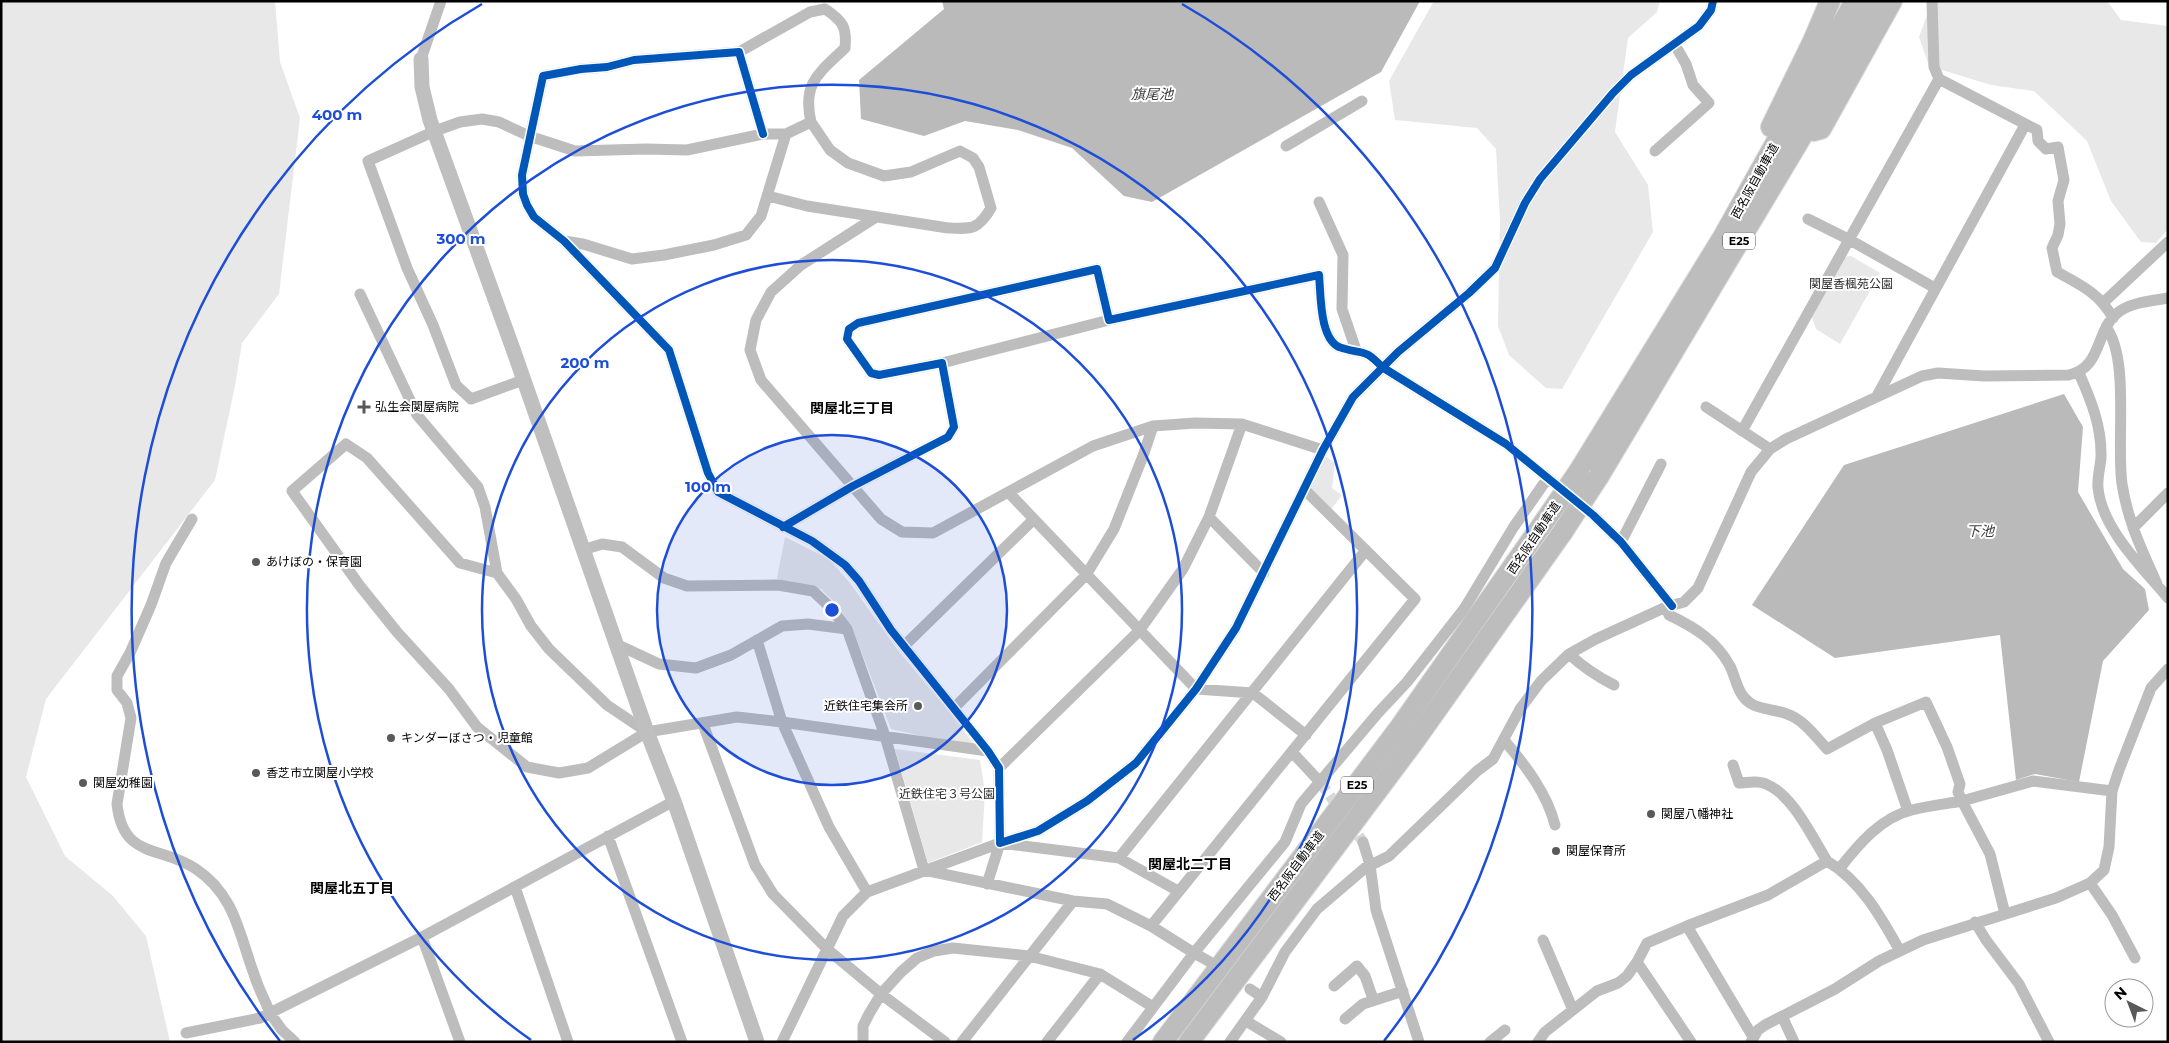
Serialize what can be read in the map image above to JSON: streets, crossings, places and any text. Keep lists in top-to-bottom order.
{
  "streets": {
    "highway": ["西名阪自動車道", "E25"]
  },
  "districts": ["関屋北三丁目", "関屋北二丁目", "関屋北五丁目"],
  "water": ["旗尾池", "下池"],
  "parks": ["関屋香楓苑公園", "近鉄住宅３号公園"],
  "places": {
    "health": ["弘生会関屋病院"],
    "other": [
      "あけぼの・保育園",
      "近鉄住宅集会所",
      "キンダーぼさつ・児童館",
      "香芝市立関屋小学校",
      "関屋幼稚園",
      "関屋八幡神社",
      "関屋保育所"
    ]
  },
  "north": "top left",
  "rings": [
    "400 m",
    "300 m",
    "200 m",
    "100 m"
  ]
}
